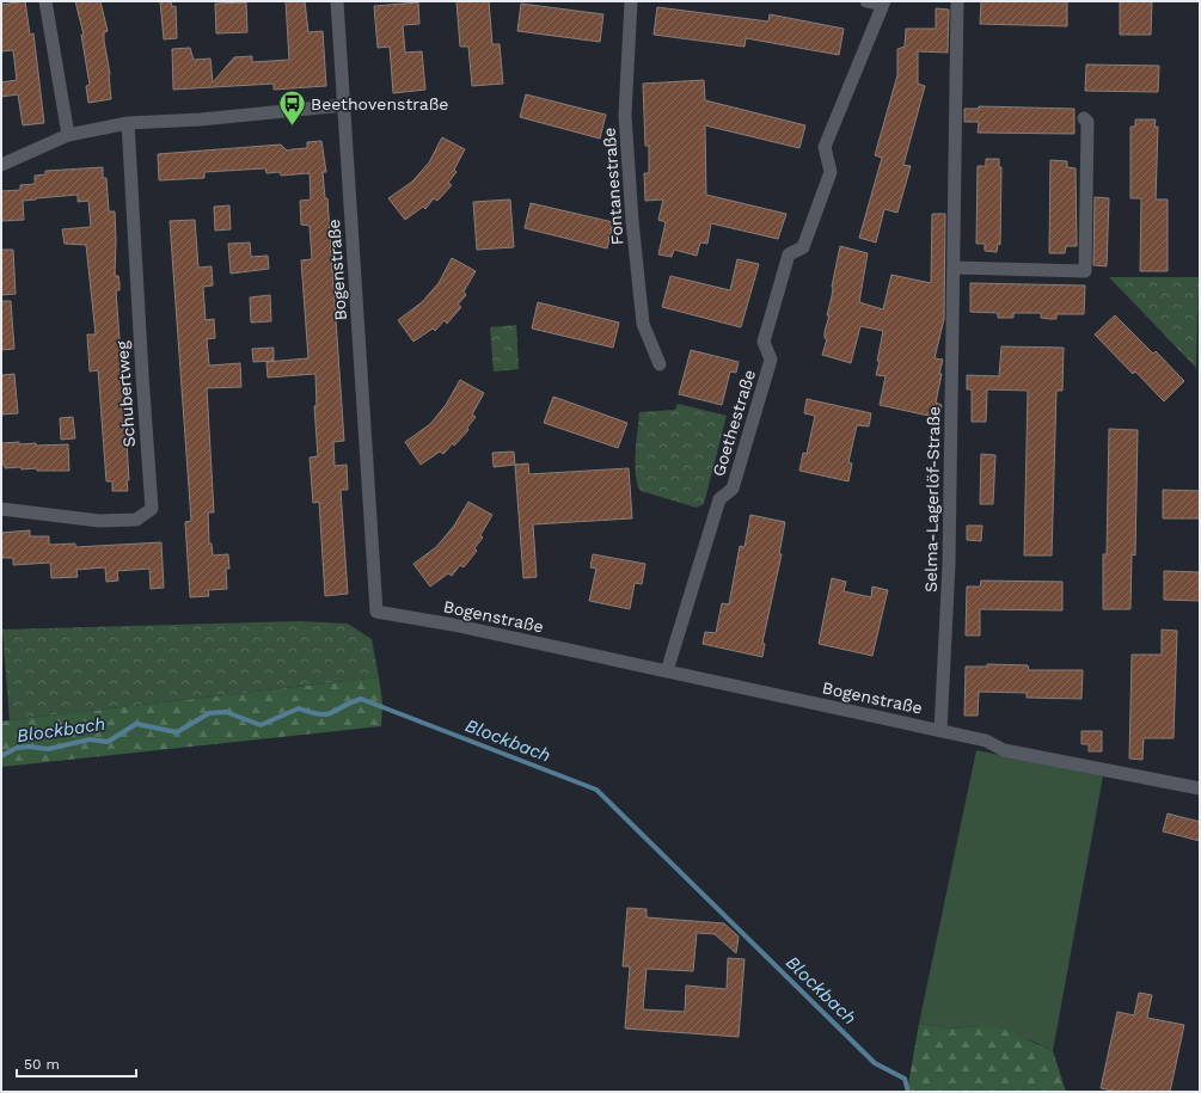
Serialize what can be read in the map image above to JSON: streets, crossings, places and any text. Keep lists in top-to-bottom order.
{
  "streets": {
    "street": [
      "Fontanestraße",
      "Bogenstraße",
      "Schubertweg",
      "Goethestraße",
      "Selma-Lagerlöf-Straße"
    ]
  },
  "crossings": [
    ["Bogenstraße", "Goethestraße"],
    ["Bogenstraße", "Selma-Lagerlöf-Straße"]
  ],
  "water": ["Blockbach"],
  "places": {
    "bus stop": ["Beethovenstraße"]
  },
  "scale_bar": "50 m"
}
